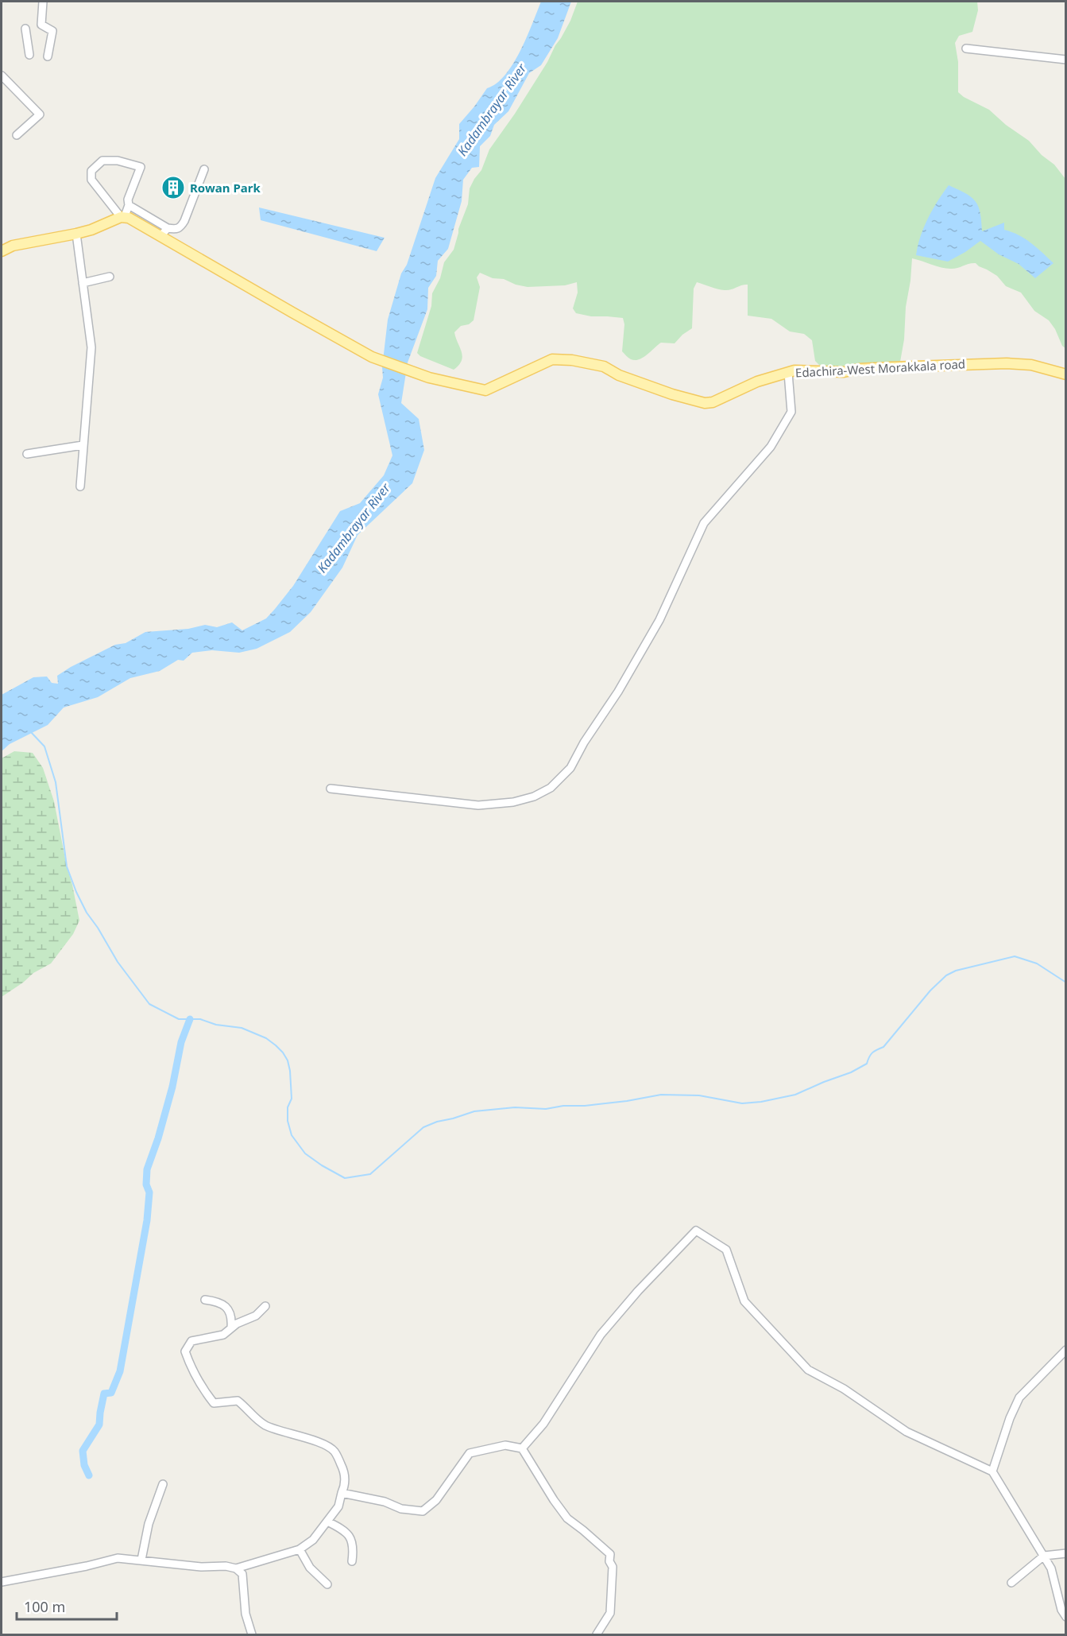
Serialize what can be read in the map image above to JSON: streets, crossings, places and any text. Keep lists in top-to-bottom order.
{
  "streets": {
    "main road": ["Edachira-West Morakkala road"]
  },
  "water": ["Kadambrayar River"],
  "places": {
    "building": ["Rowan Park"]
  },
  "scale_bar": "100 m"
}
